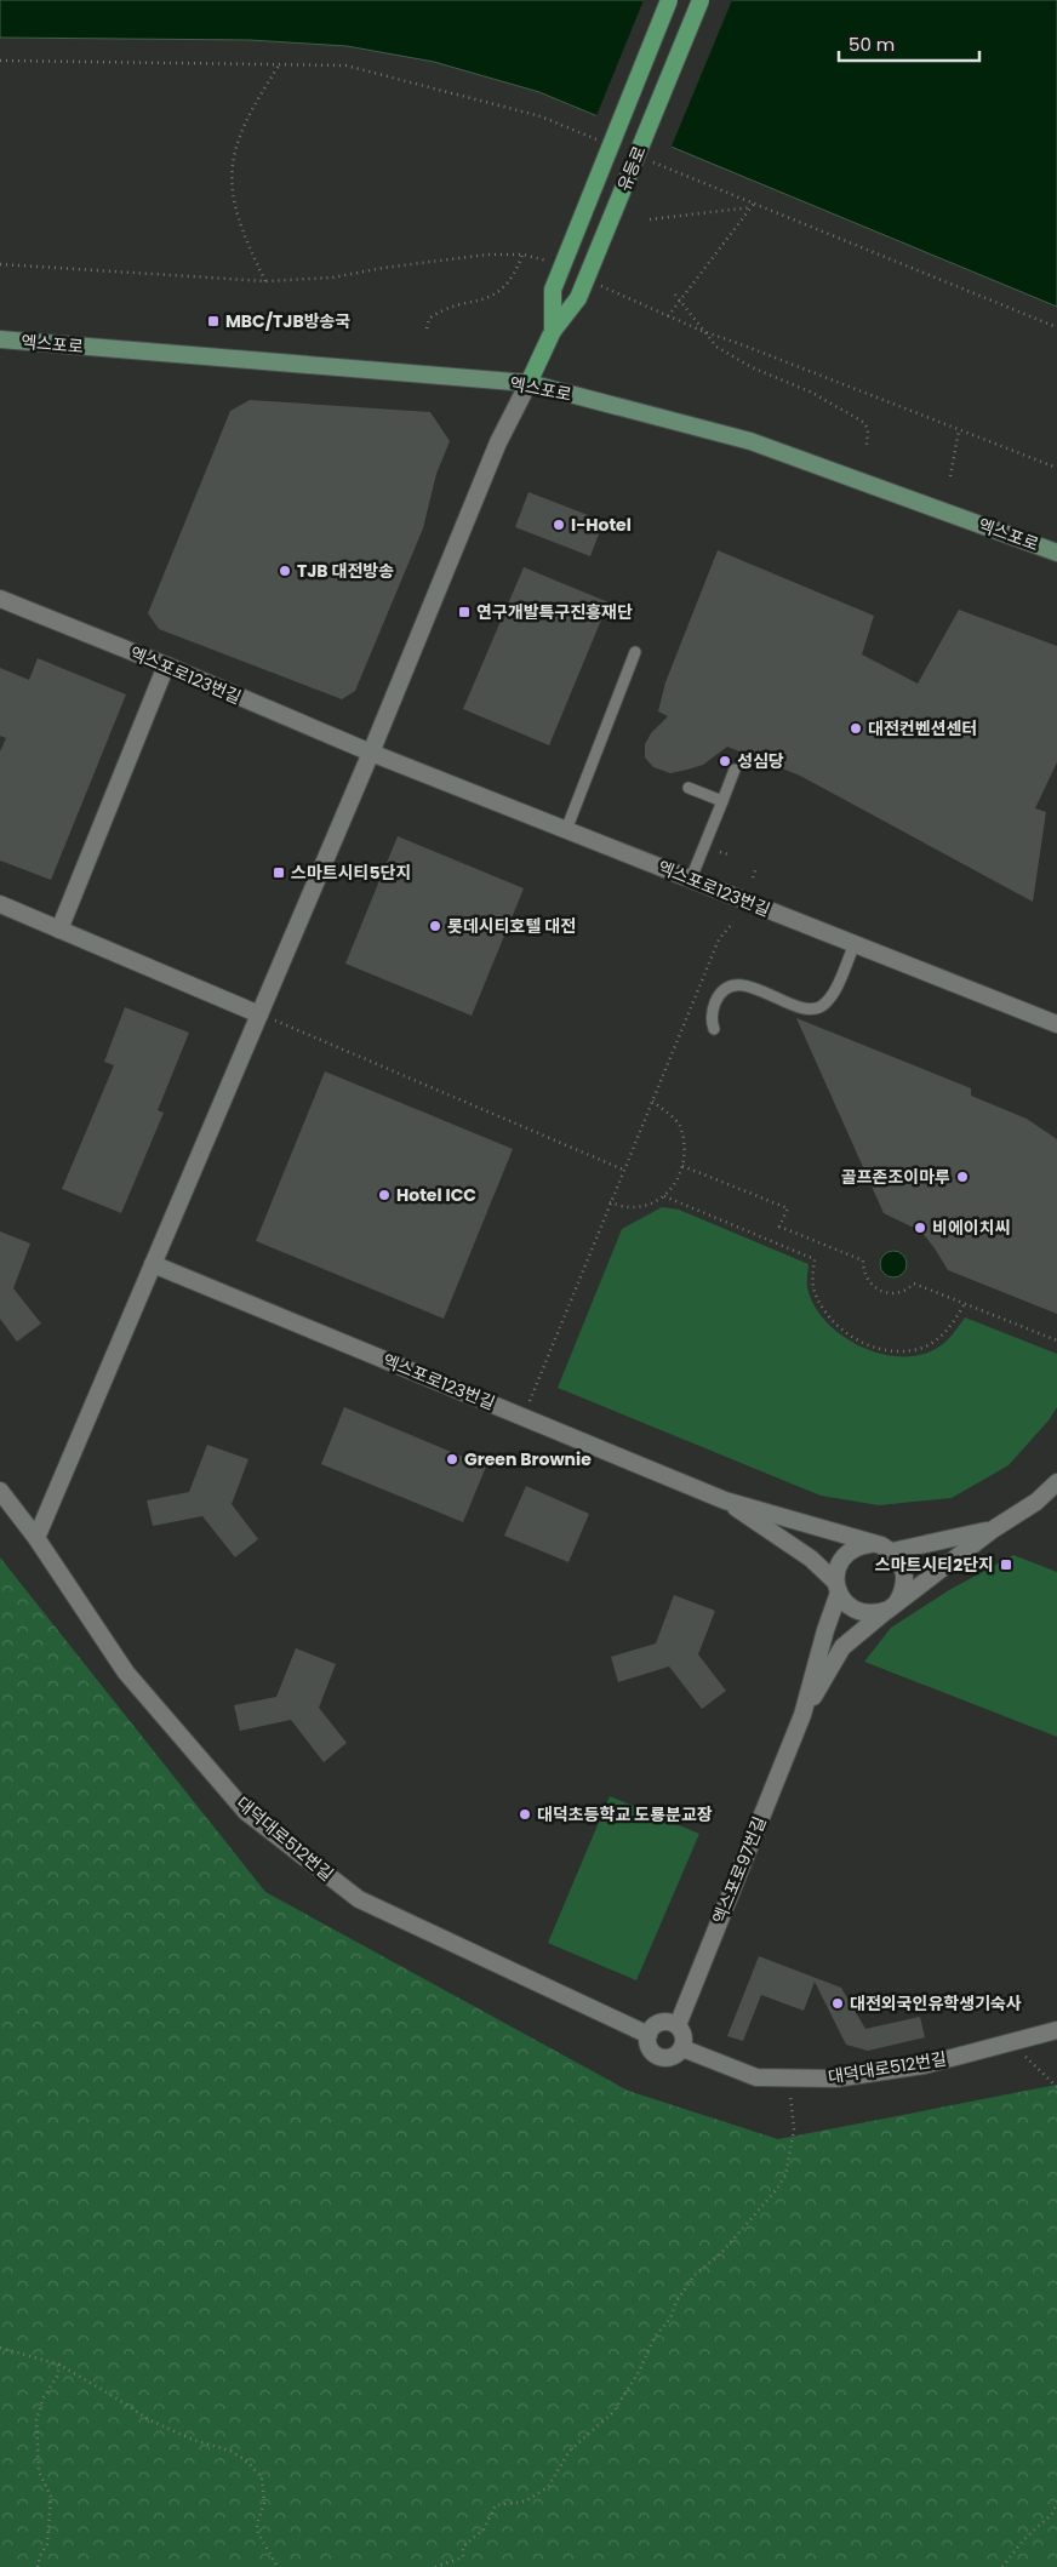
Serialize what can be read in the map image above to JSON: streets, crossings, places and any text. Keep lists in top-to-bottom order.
{
  "streets": {
    "main road": ["유등로", "엑스포로"],
    "street": ["엑스포로123번길", "대덕대로512번길", "엑스포로97번길"]
  },
  "crossings": [
    ["유등로", "엑스포로"],
    ["대덕대로512번길", "엑스포로97번길"]
  ],
  "places": {
    "transit": [
      "MBC/TJB방송국",
      "연구개발특구진흥재단",
      "스마트시티5단지",
      "스마트시티2단지"
    ],
    "other": [
      "I-Hotel",
      "TJB 대전방송",
      "대전컨벤션센터",
      "성심당",
      "롯데시티호텔 대전",
      "골프존조이마루",
      "Hotel ICC",
      "비에이치씨",
      "Green Brownie",
      "대덕초등학교 도룡분교장",
      "대전외국인유학생기숙사"
    ]
  },
  "scale_bar": "50 m"
}
